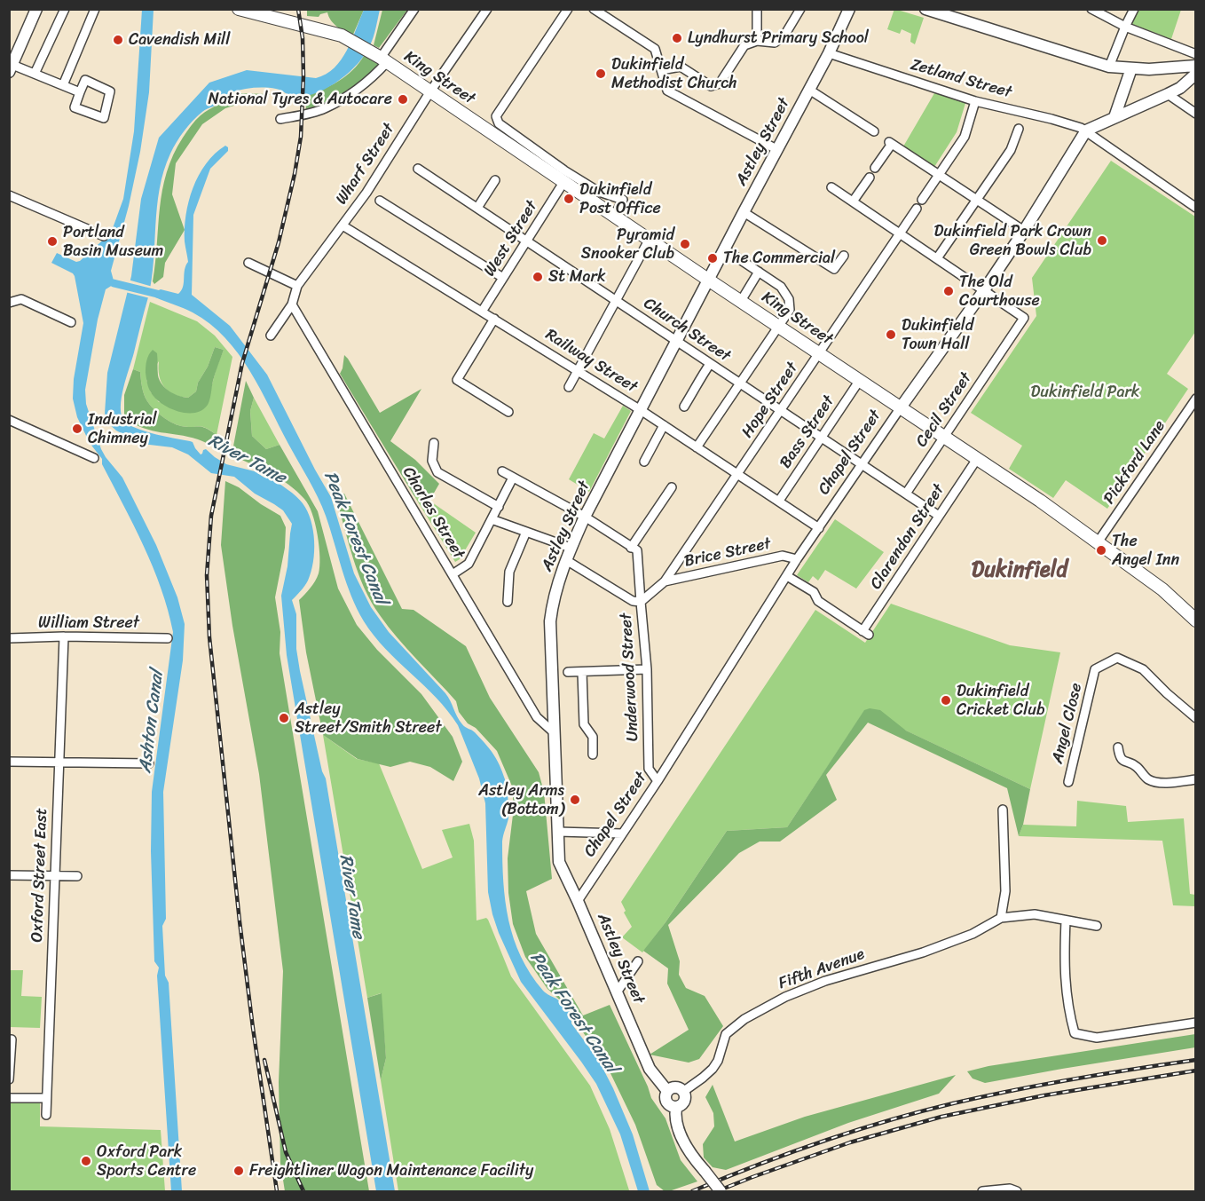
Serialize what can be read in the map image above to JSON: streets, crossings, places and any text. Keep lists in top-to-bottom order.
{
  "streets": {
    "main road": ["King Street", "Astley Street", "Chapel Street"],
    "street": [
      "Zetland Street",
      "Wharf Street",
      "West Street",
      "Church Street",
      "Railway Street",
      "Hope Street",
      "Cecil Street",
      "Bass Street",
      "Pickford Lane",
      "Charles Street",
      "Clarendon Street",
      "Brice Street",
      "William Street",
      "Underwood Street",
      "Angel Close",
      "Oxford Street East",
      "Fifth Avenue"
    ]
  },
  "crossings": [
    ["King Street", "Astley Street"],
    ["King Street", "Wharf Street"],
    ["King Street", "West Street"],
    ["King Street", "Hope Street"],
    ["King Street", "Cecil Street"],
    ["King Street", "Bass Street"],
    ["King Street", "Chapel Street"],
    ["King Street", "Pickford Lane"],
    ["King Street", "Clarendon Street"],
    ["Zetland Street", "Astley Street"],
    ["Zetland Street", "Chapel Street"],
    ["Astley Street", "Church Street"],
    ["Astley Street", "Railway Street"],
    ["Astley Street", "Chapel Street"],
    ["Astley Street", "Charles Street"],
    ["Astley Street", "Fifth Avenue"],
    ["Wharf Street", "Railway Street"],
    ["Wharf Street", "Charles Street"],
    ["West Street", "Church Street"],
    ["West Street", "Railway Street"],
    ["Church Street", "Hope Street"],
    ["Church Street", "Cecil Street"],
    ["Church Street", "Bass Street"],
    ["Church Street", "Chapel Street"],
    ["Church Street", "Clarendon Street"],
    ["Railway Street", "Hope Street"],
    ["Railway Street", "Bass Street"],
    ["Railway Street", "Chapel Street"],
    ["Hope Street", "Brice Street"],
    ["Hope Street", "Underwood Street"],
    ["Cecil Street", "Chapel Street"],
    ["Chapel Street", "Clarendon Street"],
    ["Chapel Street", "Brice Street"],
    ["Chapel Street", "Underwood Street"],
    ["William Street", "Oxford Street East"]
  ],
  "districts": ["Dukinfield"],
  "water": ["River Tame", "Peak Forest Canal", "Ashton Canal"],
  "parks": ["Dukinfield Park"],
  "places": [
    "Lyndhurst Primary School",
    "Cavendish Mill",
    "Dukinfield Methodist Church",
    "National Tyres & Autocare",
    "Dukinfield Post Office",
    "Dukinfield Park Crown Green Bowls Club",
    "Portland Basin Museum",
    "Pyramid Snooker Club",
    "The Commercial",
    "St Mark",
    "The Old Courthouse",
    "Dukinfield Town Hall",
    "Industrial Chimney",
    "The Angel Inn",
    "Dukinfield Cricket Club",
    "Astley Street/Smith Street",
    "Astley Arms (Bottom)",
    "Oxford Park Sports Centre",
    "Freightliner Wagon Maintenance Facility"
  ]
}
